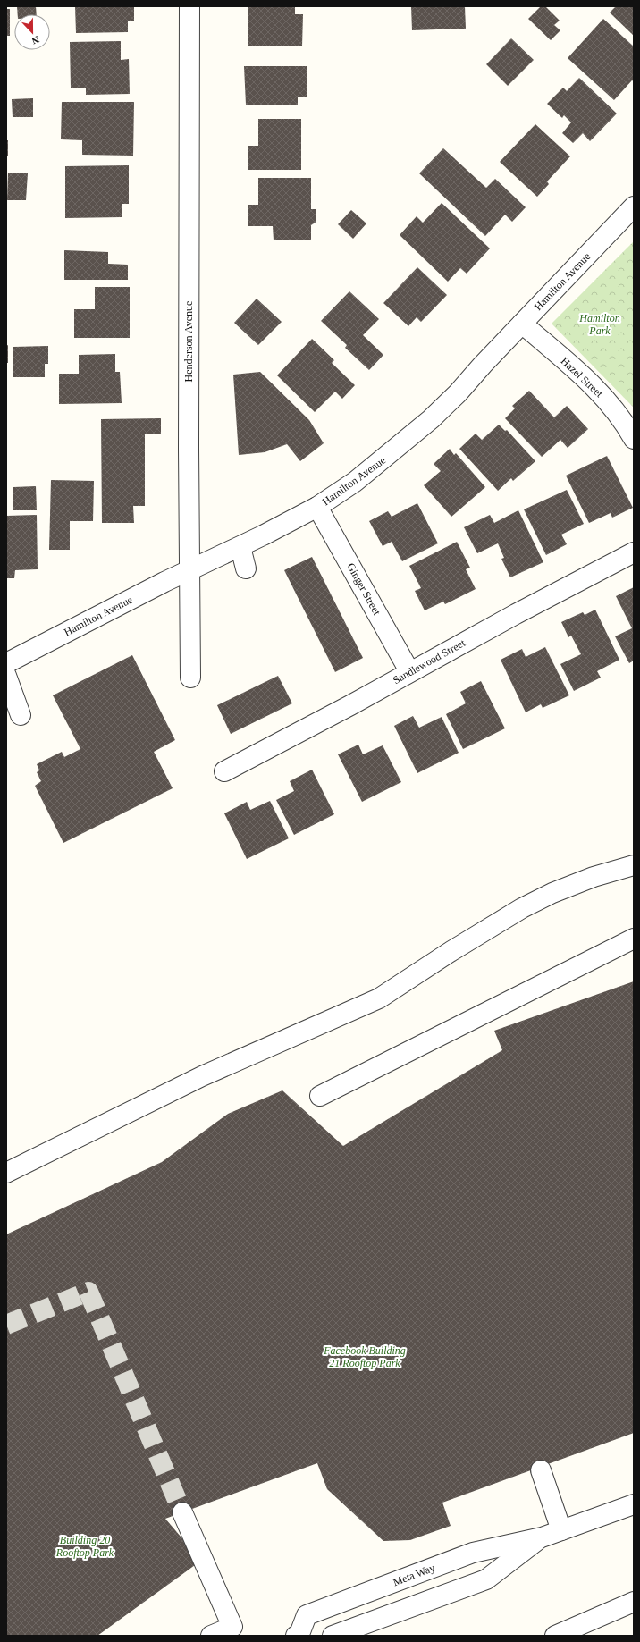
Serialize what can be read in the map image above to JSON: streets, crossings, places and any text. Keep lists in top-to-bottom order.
{
  "streets": {
    "street": [
      "Hamilton Avenue",
      "Henderson Avenue",
      "Hazel Street",
      "Ginger Street",
      "Sandlewood Street",
      "Meta Way"
    ]
  },
  "crossings": [
    ["Hamilton Avenue", "Henderson Avenue"],
    ["Hamilton Avenue", "Hazel Street"],
    ["Hamilton Avenue", "Ginger Street"],
    ["Ginger Street", "Sandlewood Street"]
  ],
  "parks": ["Hamilton Park", "Facebook Building 21 Rooftop Park", "Building 20 Rooftop Park"],
  "north": "bottom"
}
